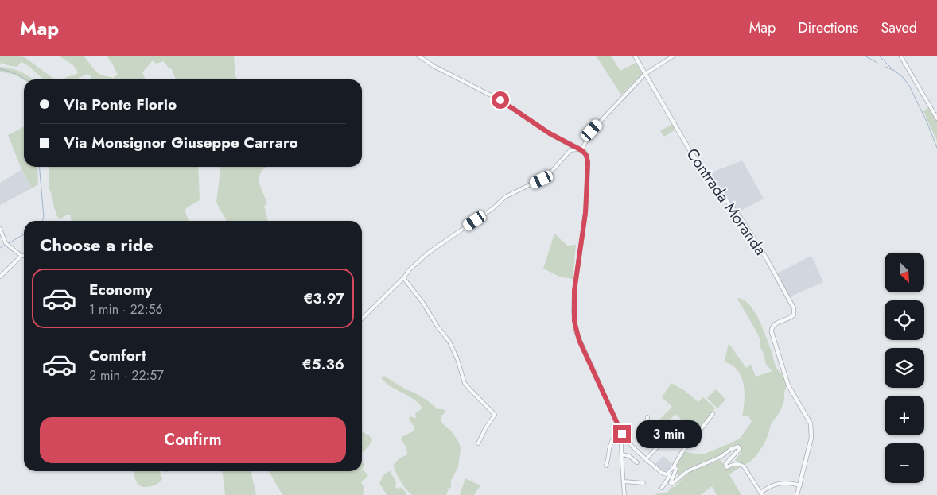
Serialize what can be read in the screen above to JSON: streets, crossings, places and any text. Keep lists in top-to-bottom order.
{
  "streets": {
    "street": ["Contrada Moranda"]
  },
  "north": "bottom right",
  "page": {
    "header": "Map",
    "nav": ["Map", "Directions", "Saved"],
    "banner": ["Via Ponte Florio", "Via Monsignor Giuseppe Carraro"],
    "heading": "Choose a ride",
    "map_buttons": ["+", "−"],
    "list": [
      {
        "name": "Economy",
        "note": "1 min · 22:56",
        "value": "€3.97"
      },
      {
        "name": "Comfort",
        "note": "2 min · 22:57",
        "value": "€5.36"
      }
    ],
    "buttons": "Confirm",
    "bubble": "3 min"
  }
}
